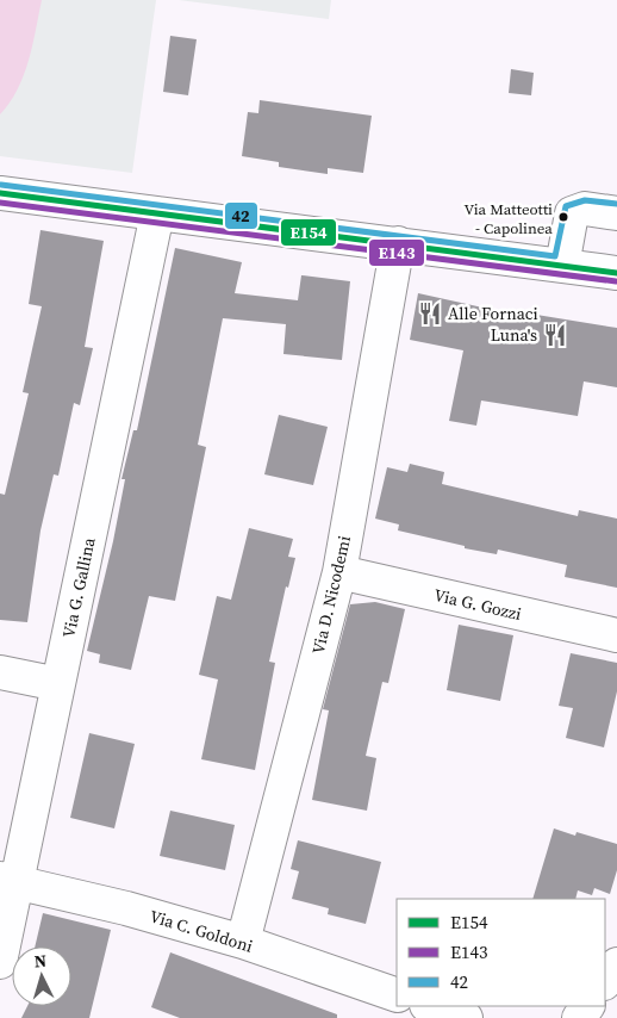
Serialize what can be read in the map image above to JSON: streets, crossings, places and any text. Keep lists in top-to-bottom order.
{
  "streets": {
    "street": [
      "Via G. Gallina",
      "Via D. Nicodemi",
      "Via G. Gozzi",
      "Via C. Goldoni"
    ]
  },
  "crossings": [
    ["Via G. Gallina", "Via C. Goldoni"],
    ["Via D. Nicodemi", "Via G. Gozzi"],
    ["Via D. Nicodemi", "Via C. Goldoni"]
  ],
  "places": {
    "other": ["Via Matteotti - Capolinea"],
    "restaurant": ["Alle Fornaci", "Luna's"]
  },
  "lines": ["transit line 42", "transit line E154", "transit line E143"],
  "legend": ["E154", "E143", "42"],
  "north": "top"
}
